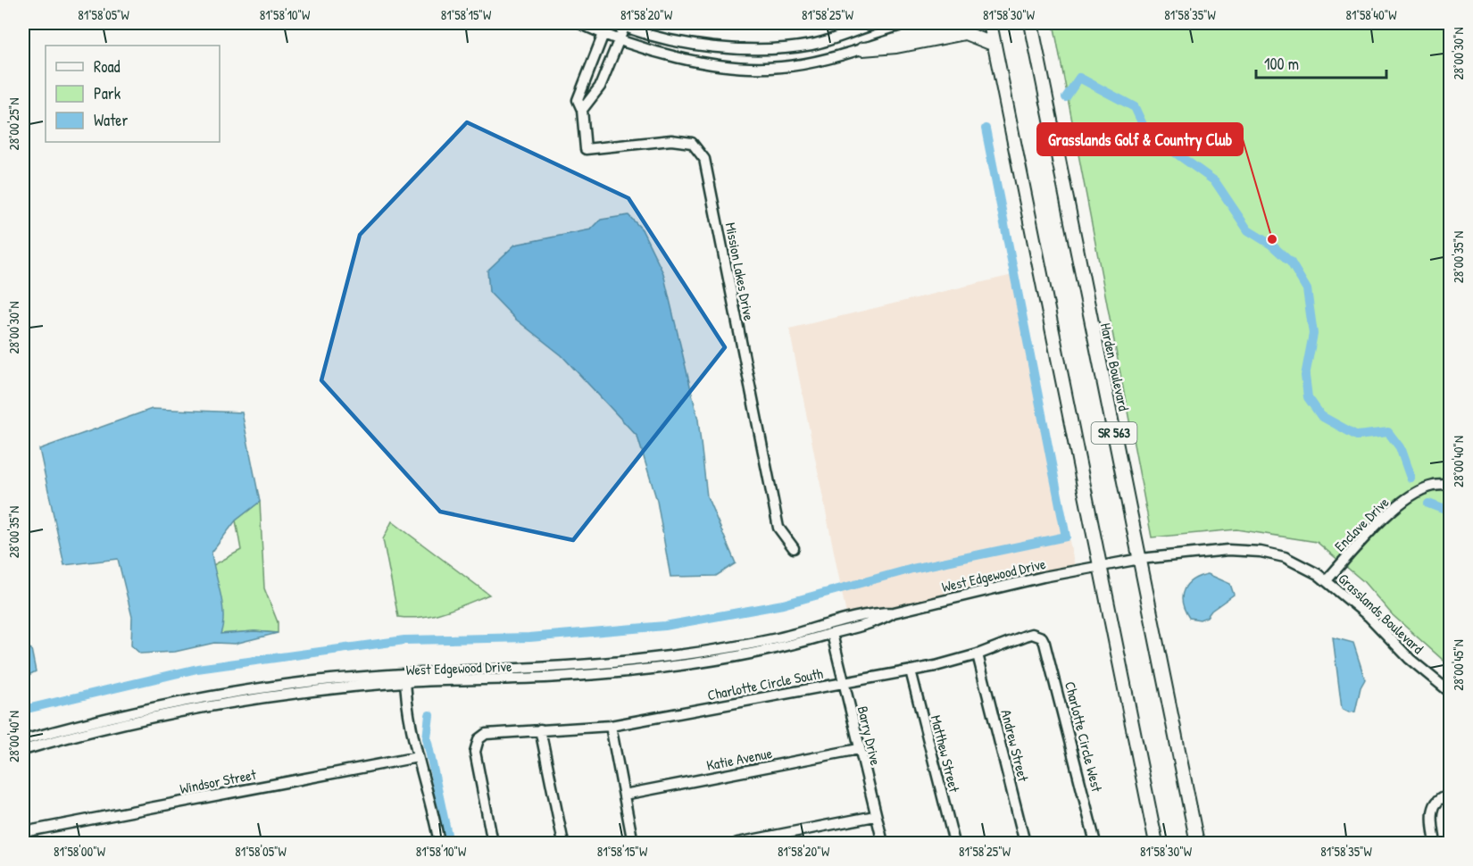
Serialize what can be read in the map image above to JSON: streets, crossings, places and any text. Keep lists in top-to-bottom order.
{
  "streets": {
    "main road": ["Harden Boulevard", "SR 563"],
    "street": [
      "Mission Lakes Drive",
      "Enclave Drive",
      "West Edgewood Drive",
      "Grasslands Boulevard",
      "Charlotte Circle South",
      "Barry Drive",
      "Charlotte Circle West",
      "Andrew Street",
      "Matthew Street",
      "Katie Avenue",
      "Windsor Street"
    ]
  },
  "crossings": [
    ["Harden Boulevard", "Grasslands Boulevard"],
    ["SR 563", "West Edgewood Drive"],
    ["SR 563", "Grasslands Boulevard"],
    ["Enclave Drive", "Grasslands Boulevard"],
    ["West Edgewood Drive", "Grasslands Boulevard"],
    ["West Edgewood Drive", "Barry Drive"],
    ["Charlotte Circle South", "Barry Drive"],
    ["Charlotte Circle South", "Charlotte Circle West"],
    ["Charlotte Circle South", "Andrew Street"],
    ["Charlotte Circle South", "Matthew Street"],
    ["Barry Drive", "Katie Avenue"]
  ],
  "places": ["Grasslands Golf & Country Club"],
  "legend": ["Road", "Park", "Water"],
  "scale_bar": "100 m",
  "coordinates": [
    "81°58'05\"W",
    "81°58'10\"W",
    "81°58'15\"W",
    "81°58'20\"W",
    "81°58'25\"W",
    "81°58'30\"W",
    "81°58'35\"W",
    "81°58'40\"W",
    "28°00'30\"N",
    "28°00'25\"N",
    "28°00'35\"N",
    "28°00'40\"N",
    "28°00'45\"N",
    "81°58'00\"W"
  ]
}
